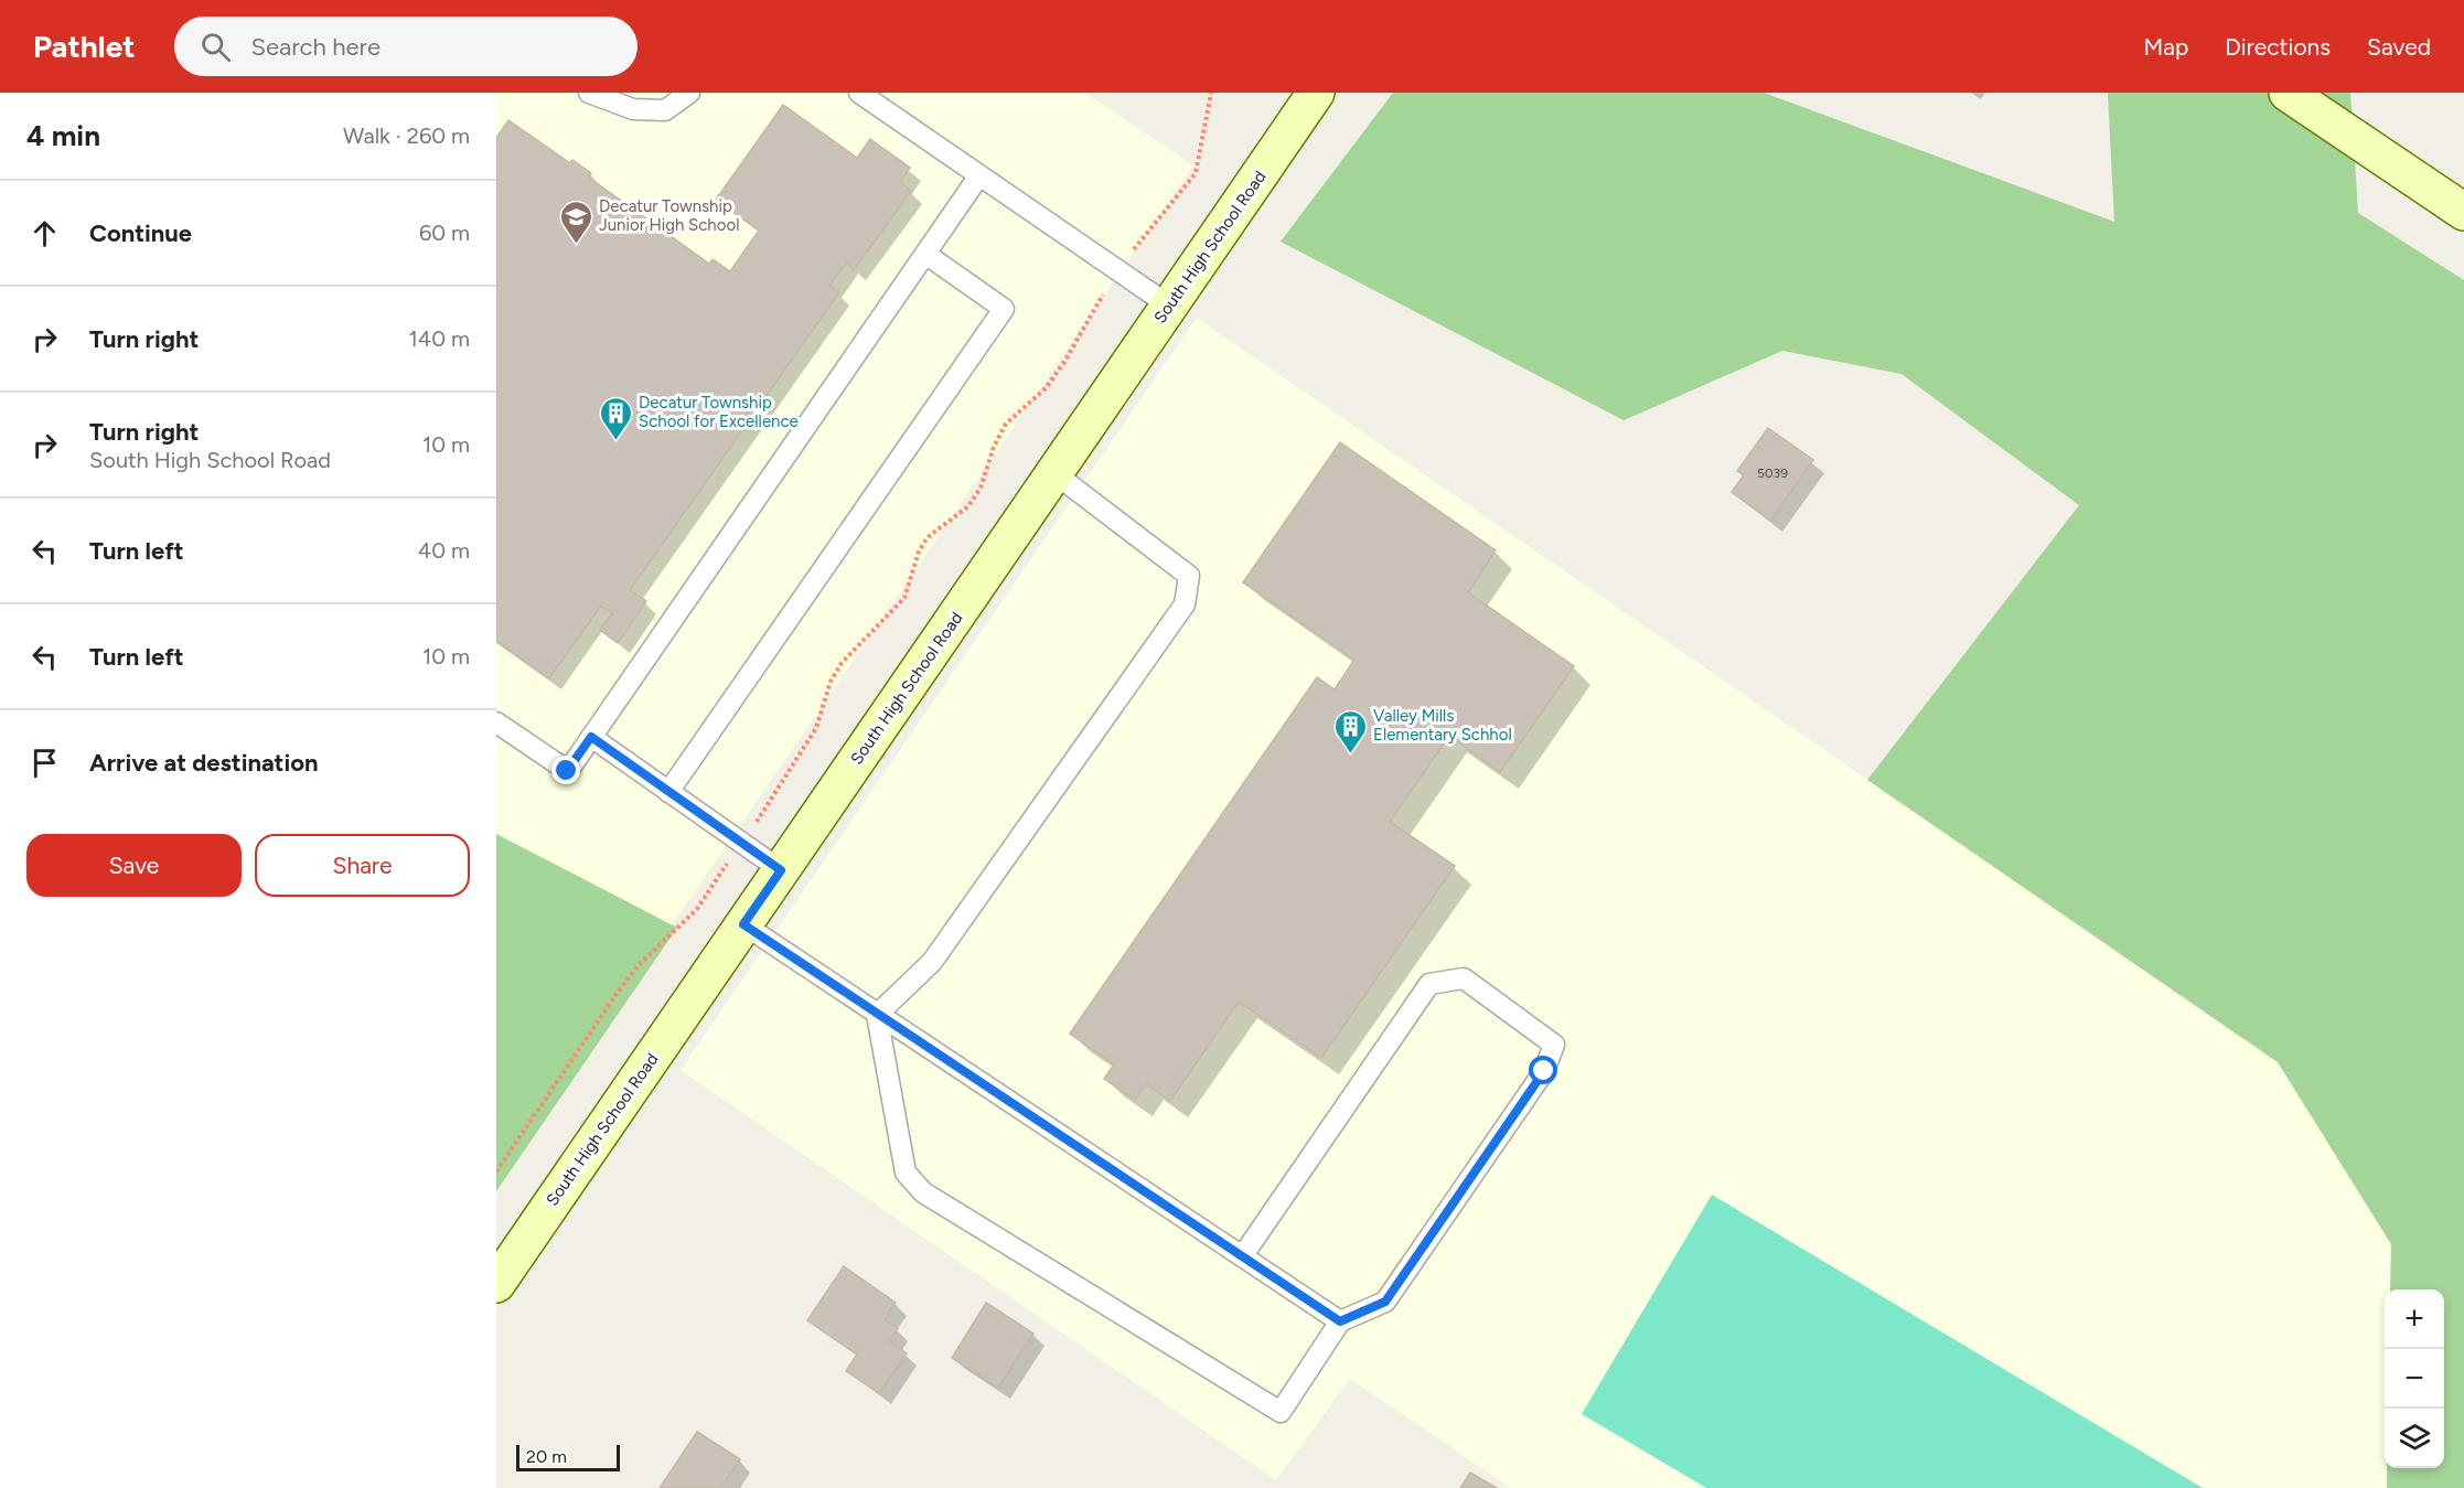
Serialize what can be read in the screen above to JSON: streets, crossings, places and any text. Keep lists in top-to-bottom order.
{
  "streets": {
    "main road": ["South High School Road"]
  },
  "places": {
    "school or university": ["Decatur Township Junior High School"],
    "building": ["Decatur Township School for Excellence", "Valley Mills Elementary Schhol"]
  },
  "house_numbers": ["5039"],
  "scale_bar": "20 m",
  "page": {
    "header": "Pathlet",
    "search": "Search here",
    "nav": ["Map", "Directions", "Saved"],
    "heading": ["4 min", "Walk · 260 m"],
    "list": [
      ["Continue", "60 m"],
      ["Turn right", "140 m"],
      ["Turn right", "South High School Road", "10 m"],
      ["Turn left", "40 m"],
      ["Turn left", "10 m"],
      "Arrive at destination"
    ],
    "buttons": ["Save", "Share"],
    "map_buttons": ["+", "−"],
    "scale": "20 m"
  }
}
